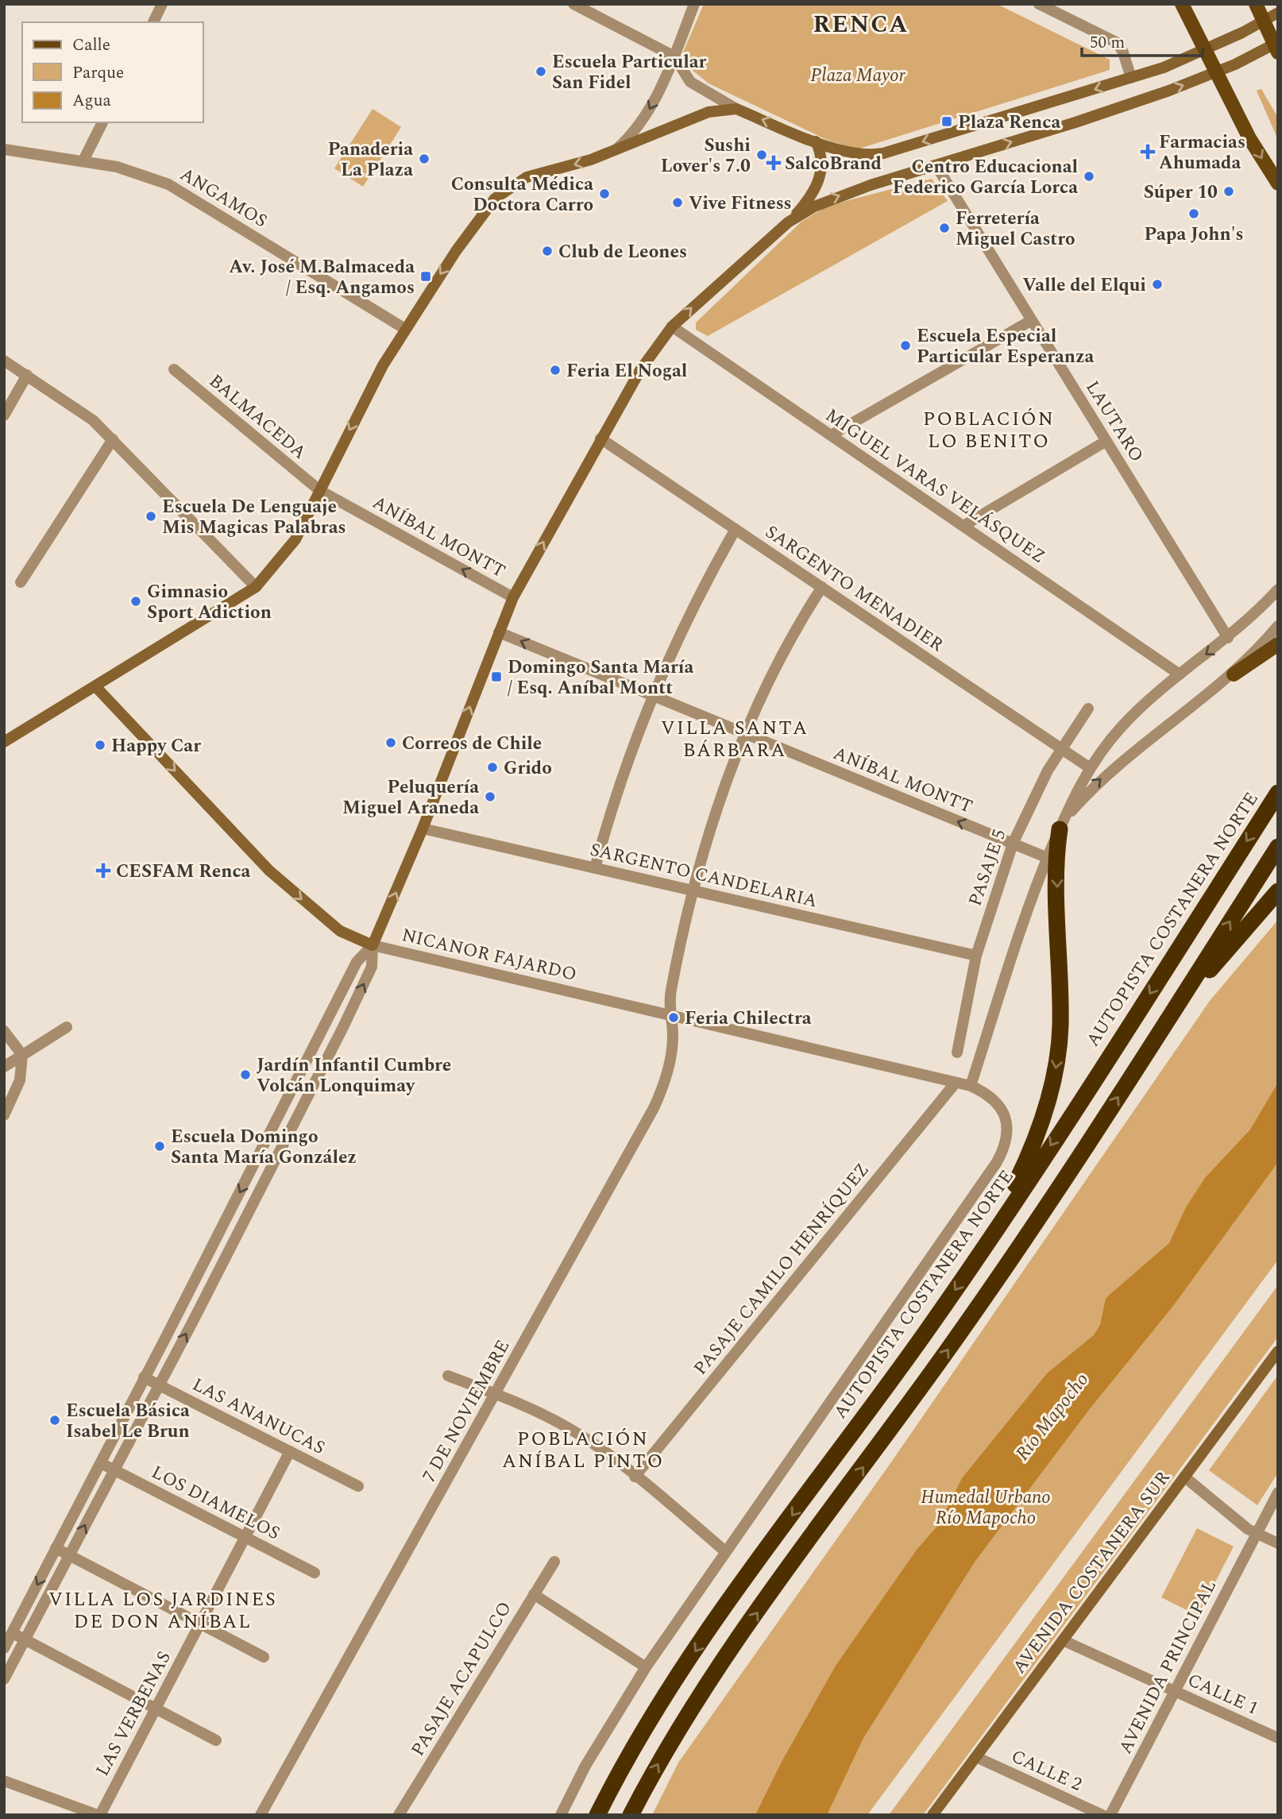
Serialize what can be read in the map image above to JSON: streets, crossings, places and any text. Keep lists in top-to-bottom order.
{
  "streets": {
    "highway": ["AUTOPISTA COSTANERA NORTE"],
    "main road": ["NICANOR FAJARDO", "AVENIDA COSTANERA SUR"],
    "street": [
      "ANGAMOS",
      "BALMACEDA",
      "LAUTARO",
      "MIGUEL VARAS VELÁSQUEZ",
      "ANÍBAL MONTT",
      "SARGENTO MENADIER",
      "PASAJE 5",
      "SARGENTO CANDELARIA",
      "PASAJE CAMILO HENRÍQUEZ",
      "7 DE NOVIEMBRE",
      "LAS ANANUCAS",
      "LOS DIAMELOS",
      "AVENIDA PRINCIPAL",
      "PASAJE ACAPULCO",
      "CALLE 1",
      "LAS VERBENAS",
      "CALLE 2"
    ]
  },
  "crossings": [
    ["BALMACEDA", "ANÍBAL MONTT"],
    ["ANÍBAL MONTT", "PASAJE 5"],
    ["ANÍBAL MONTT", "7 DE NOVIEMBRE"],
    ["SARGENTO MENADIER", "PASAJE 5"],
    ["SARGENTO MENADIER", "7 DE NOVIEMBRE"],
    ["PASAJE 5", "SARGENTO CANDELARIA"],
    ["SARGENTO CANDELARIA", "7 DE NOVIEMBRE"],
    ["NICANOR FAJARDO", "PASAJE CAMILO HENRÍQUEZ"],
    ["NICANOR FAJARDO", "7 DE NOVIEMBRE"],
    ["LAS ANANUCAS", "LAS VERBENAS"],
    ["LOS DIAMELOS", "LAS VERBENAS"],
    ["AVENIDA COSTANERA SUR", "CALLE 1"],
    ["AVENIDA COSTANERA SUR", "CALLE 2"],
    ["AVENIDA PRINCIPAL", "CALLE 1"]
  ],
  "one_way": ["ANÍBAL MONTT", "NICANOR FAJARDO"],
  "districts": [
    "RENCA",
    "POBLACIÓN LO BENITO",
    "VILLA SANTA BÁRBARA",
    "POBLACIÓN ANÍBAL PINTO",
    "VILLA LOS JARDINES DE DON ANÍBAL"
  ],
  "water": ["Río Mapocho"],
  "parks": ["Plaza Mayor", "Humedal Urbano Río Mapocho"],
  "places": {
    "other": [
      "Escuela Particular San Fidel",
      "Sushi Lover's 7.0",
      "Panaderia La Plaza",
      "Centro Educacional Federico García Lorca",
      "Súper 10",
      "Consulta Médica Doctora Carro",
      "Vive Fitness",
      "Papa John's",
      "Ferretería Miguel Castro",
      "Club de Leones",
      "Valle del Elqui",
      "Escuela Especial Particular Esperanza",
      "Feria El Nogal",
      "Escuela De Lenguaje Mis Magicas Palabras",
      "Gimnasio Sport Adiction",
      "Correos de Chile",
      "Happy Car",
      "Grido",
      "Peluquería Miguel Araneda",
      "Feria Chilectra",
      "Jardín Infantil Cumbre Volcán Lonquimay",
      "Escuela Domingo Santa María González",
      "Escuela Básica Isabel Le Brun"
    ],
    "transit": ["Plaza Renca", "Av. José M.Balmaceda / Esq. Angamos", "Domingo Santa María / Esq. Aníbal Montt"],
    "health": ["Farmacias Ahumada", "SalcoBrand", "CESFAM Renca"]
  },
  "legend": ["Calle", "Parque", "Agua"],
  "scale_bar": "50 m"
}
